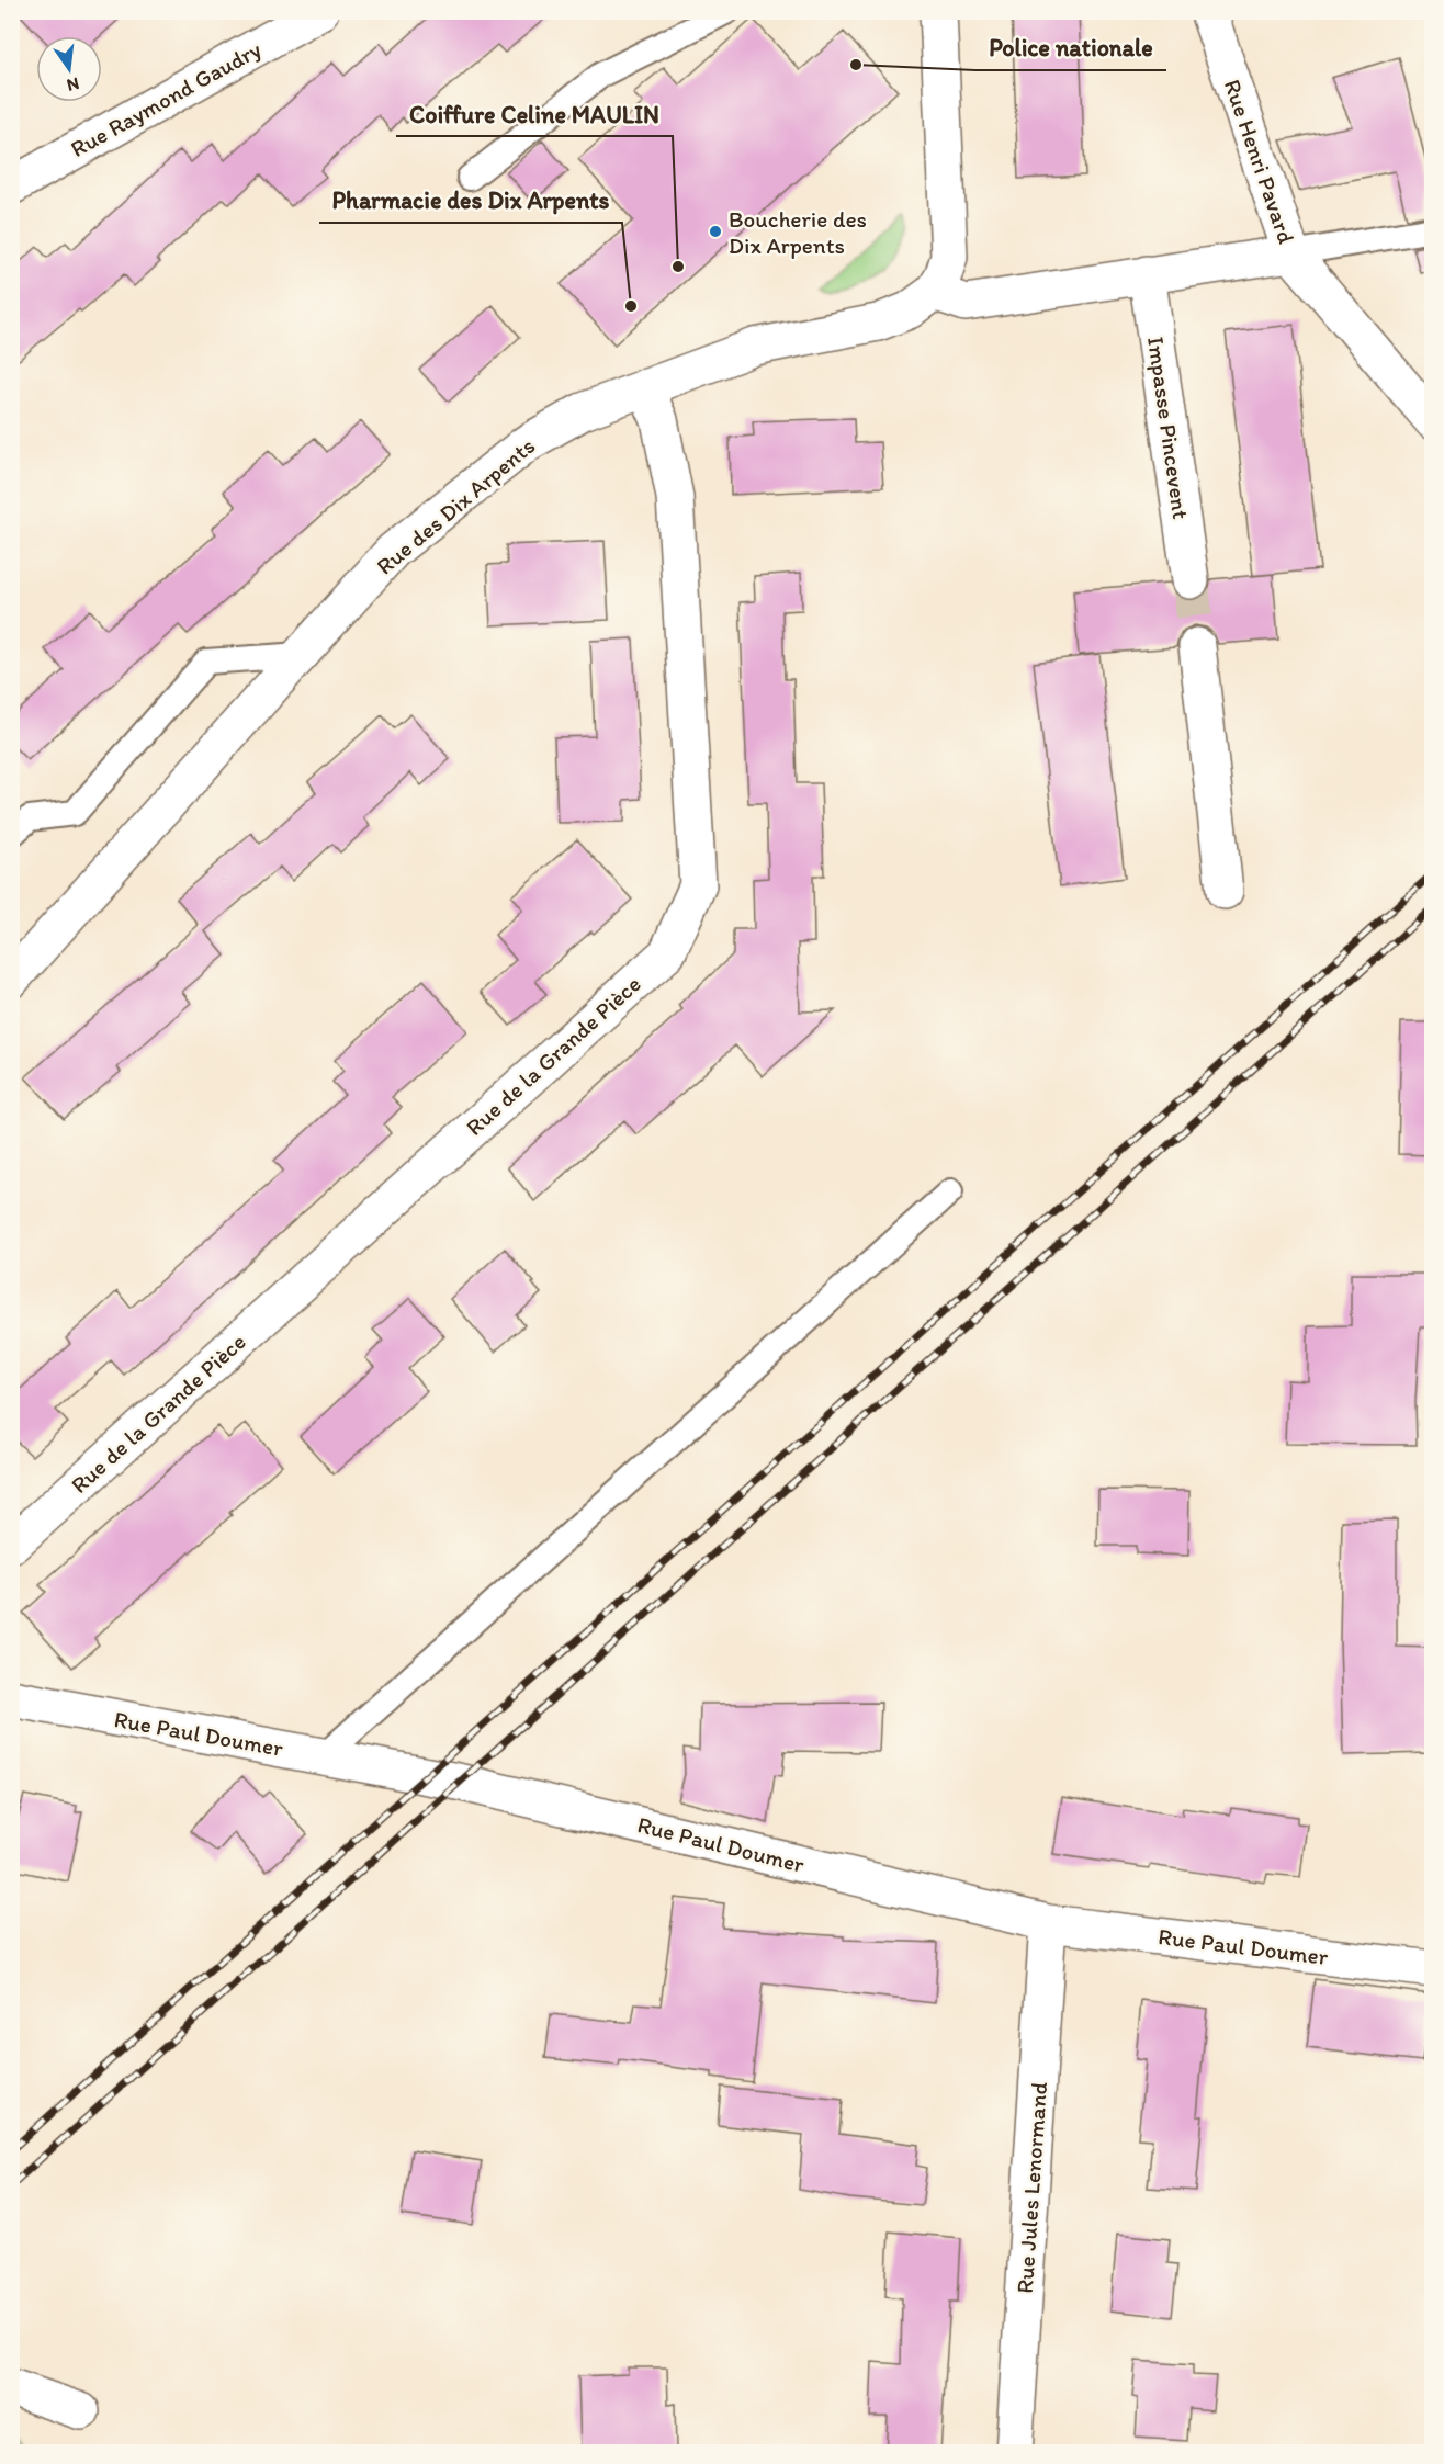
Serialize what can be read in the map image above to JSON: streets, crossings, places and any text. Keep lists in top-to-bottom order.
{
  "streets": {
    "street": [
      "Rue Raymond Gaudry",
      "Rue Henri Pavard",
      "Impasse Pincevent",
      "Rue des Dix Arpents",
      "Rue de la Grande Pièce",
      "Rue Paul Doumer",
      "Rue Jules Lenormand"
    ]
  },
  "crossings": [
    ["Rue des Dix Arpents", "Rue de la Grande Pièce"],
    ["Rue Paul Doumer", "Rue Jules Lenormand"]
  ],
  "places": [
    "Police nationale",
    "Boucherie des Dix Arpents",
    "Coiffure Celine MAULIN",
    "Pharmacie des Dix Arpents"
  ],
  "north": "bottom"
}
